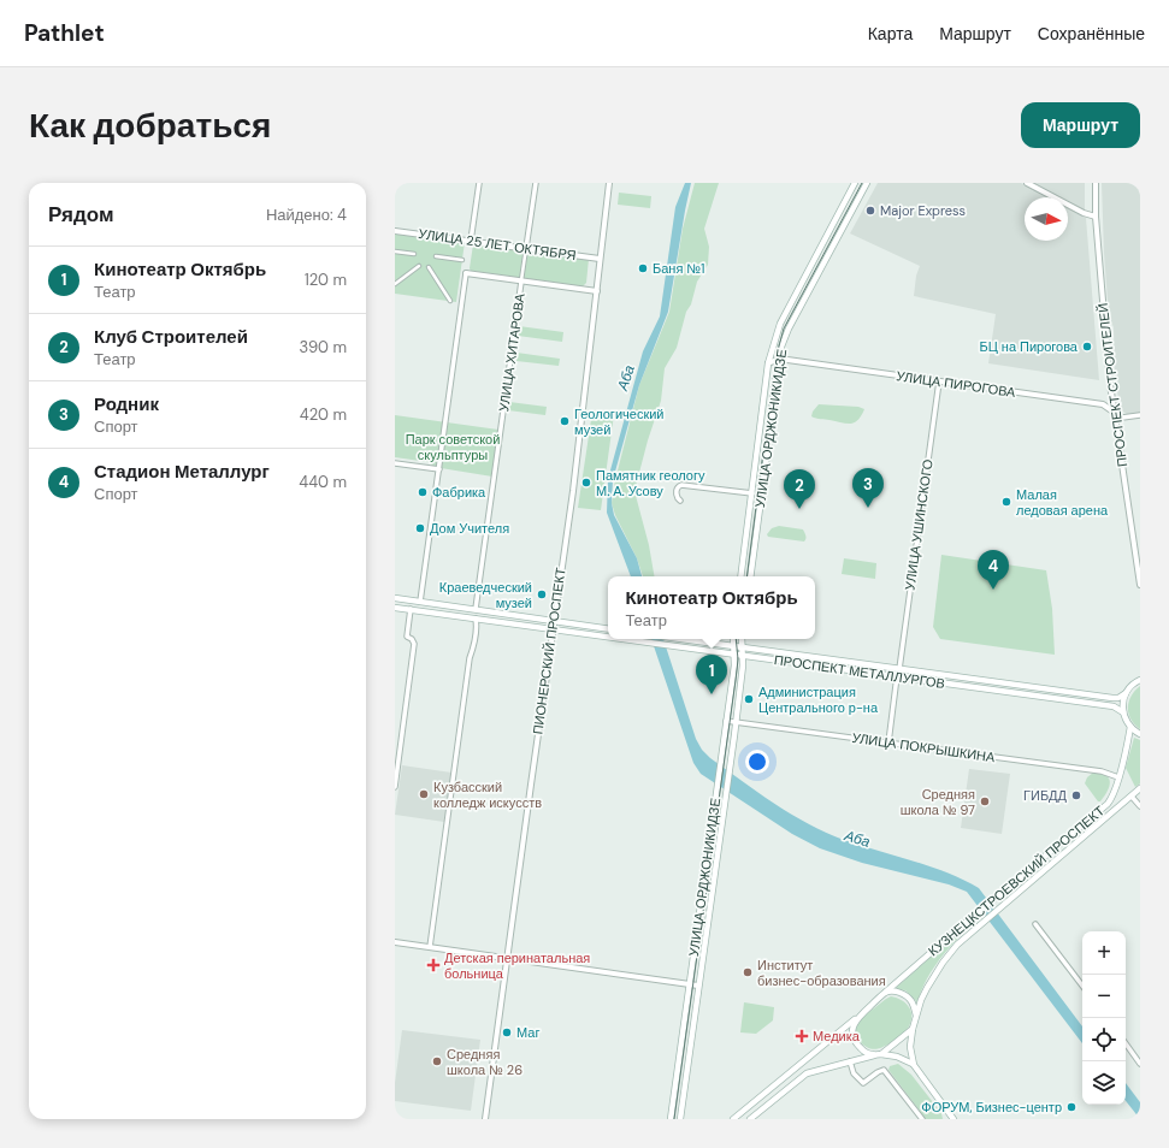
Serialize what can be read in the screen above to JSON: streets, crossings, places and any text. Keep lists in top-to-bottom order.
{
  "streets": {
    "main road": ["УЛИЦА ОРДЖОНИКИДЗЕ", "ПРОСПЕКТ МЕТАЛЛУРГОВ", "КУЗНЕЦКСТРОЕВСКИЙ ПРОСПЕКТ"],
    "street": [
      "УЛИЦА 25 ЛЕТ ОКТЯБРЯ",
      "УЛИЦА ХИТАРОВА",
      "УЛИЦА ПИРОГОВА",
      "ПРОСПЕКТ СТРОИТЕЛЕЙ",
      "УЛИЦА УШИНСКОГО",
      "ПИОНЕРСКИЙ ПРОСПЕКТ",
      "УЛИЦА ПОКРЫШКИНА"
    ]
  },
  "crossings": [
    ["УЛИЦА 25 ЛЕТ ОКТЯБРЯ", "УЛИЦА ХИТАРОВА"],
    ["УЛИЦА 25 ЛЕТ ОКТЯБРЯ", "ПИОНЕРСКИЙ ПРОСПЕКТ"],
    ["УЛИЦА ХИТАРОВА", "ПРОСПЕКТ МЕТАЛЛУРГОВ"],
    ["УЛИЦА ПИРОГОВА", "ПРОСПЕКТ СТРОИТЕЛЕЙ"],
    ["УЛИЦА ПИРОГОВА", "УЛИЦА ОРДЖОНИКИДЗЕ"],
    ["УЛИЦА ПИРОГОВА", "УЛИЦА УШИНСКОГО"],
    ["УЛИЦА ОРДЖОНИКИДЗЕ", "ПРОСПЕКТ МЕТАЛЛУРГОВ"],
    ["УЛИЦА ОРДЖОНИКИДЗЕ", "УЛИЦА ПОКРЫШКИНА"],
    ["УЛИЦА УШИНСКОГО", "ПРОСПЕКТ МЕТАЛЛУРГОВ"],
    ["ПИОНЕРСКИЙ ПРОСПЕКТ", "ПРОСПЕКТ МЕТАЛЛУРГОВ"],
    ["УЛИЦА ПОКРЫШКИНА", "КУЗНЕЦКСТРОЕВСКИЙ ПРОСПЕКТ"]
  ],
  "water": ["Аба"],
  "parks": ["Парк советской скульптуры"],
  "places": {
    "other": [
      "Major Express",
      "Баня №1",
      "БЦ на Пирогова",
      "Геологический музей",
      "Памятник геологу М. А. Усову",
      "Фабрика",
      "Малая ледовая арена",
      "Дом Учителя",
      "Краеведческий музей",
      "Администрация Центрального р-на",
      "Кузбасский колледж искусств",
      "ГИБДД",
      "Средняя школа № 97",
      "Институт бизнес-образования",
      "Маг",
      "Средняя школа № 26",
      "ФОРУМ, Бизнес-центр"
    ],
    "health": ["Детская перинатальная больница", "Медика"]
  },
  "north": "right",
  "page": {
    "header": "Pathlet",
    "nav": ["Карта", "Маршрут", "Сохранённые"],
    "buttons": "Маршрут",
    "title": "Как добраться",
    "heading": ["Рядом", "Найдено: 4"],
    "list": [
      {
        "mark": "1",
        "name": "Кинотеатр Октябрь",
        "note": "Театр",
        "value": "120 m"
      },
      {
        "mark": "2",
        "name": "Клуб Строителей",
        "note": "Театр",
        "value": "390 m"
      },
      {
        "mark": "3",
        "name": "Родник",
        "note": "Спорт",
        "value": "420 m"
      },
      {
        "mark": "4",
        "name": "Стадион Металлург",
        "note": "Спорт",
        "value": "440 m"
      }
    ],
    "pins": [
      "3",
      "2",
      "4",
      "1"
    ],
    "popup": ["Кинотеатр Октябрь", "Театр"],
    "map_buttons": ["+", "−"]
  }
}
